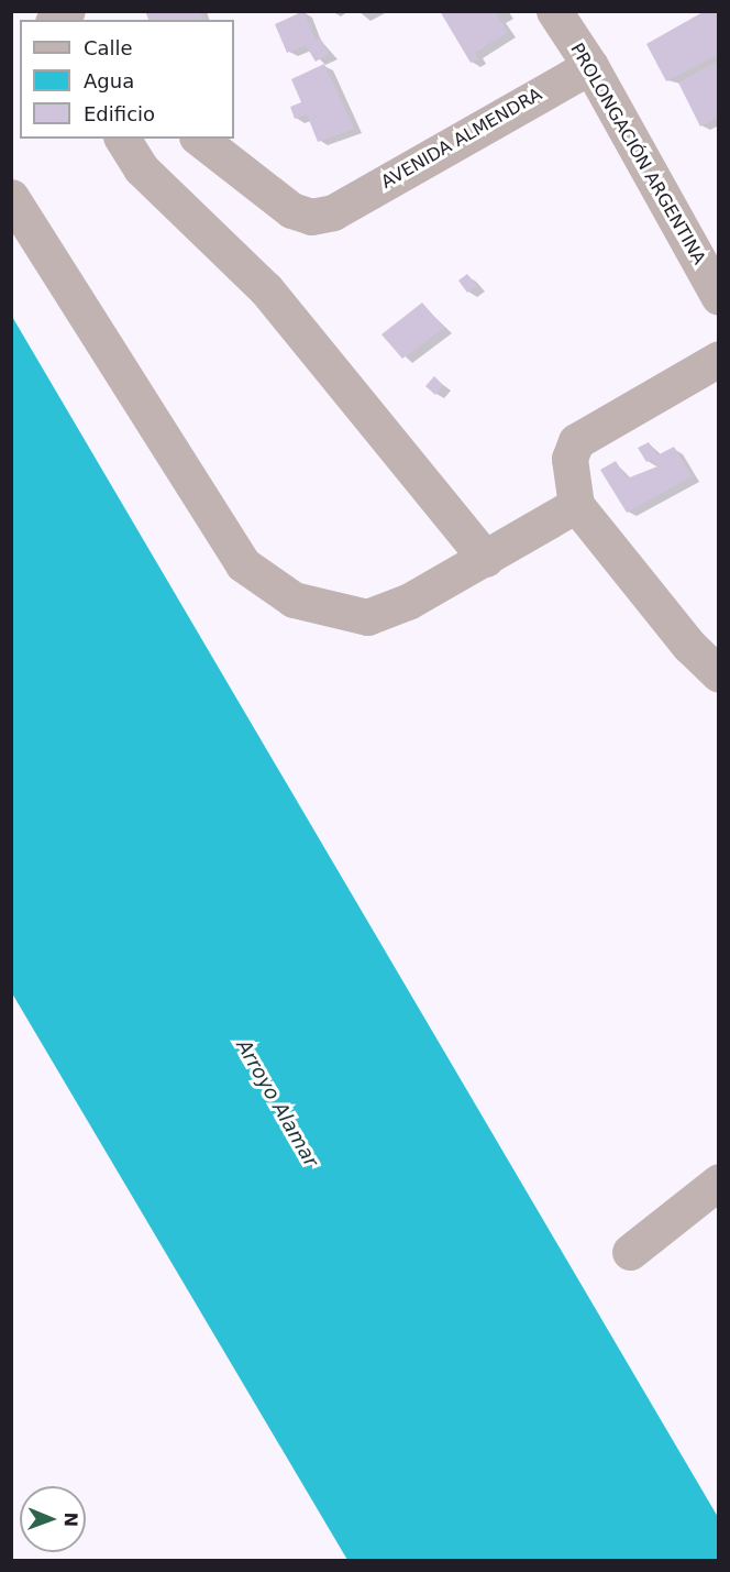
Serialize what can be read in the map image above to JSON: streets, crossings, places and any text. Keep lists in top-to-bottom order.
{
  "streets": {
    "street": ["AVENIDA ALMENDRA", "PROLONGACIÓN ARGENTINA"]
  },
  "crossings": [
    ["AVENIDA ALMENDRA", "PROLONGACIÓN ARGENTINA"]
  ],
  "water": ["Arroyo Alamar"],
  "legend": ["Calle", "Agua", "Edificio"],
  "north": "right"
}
